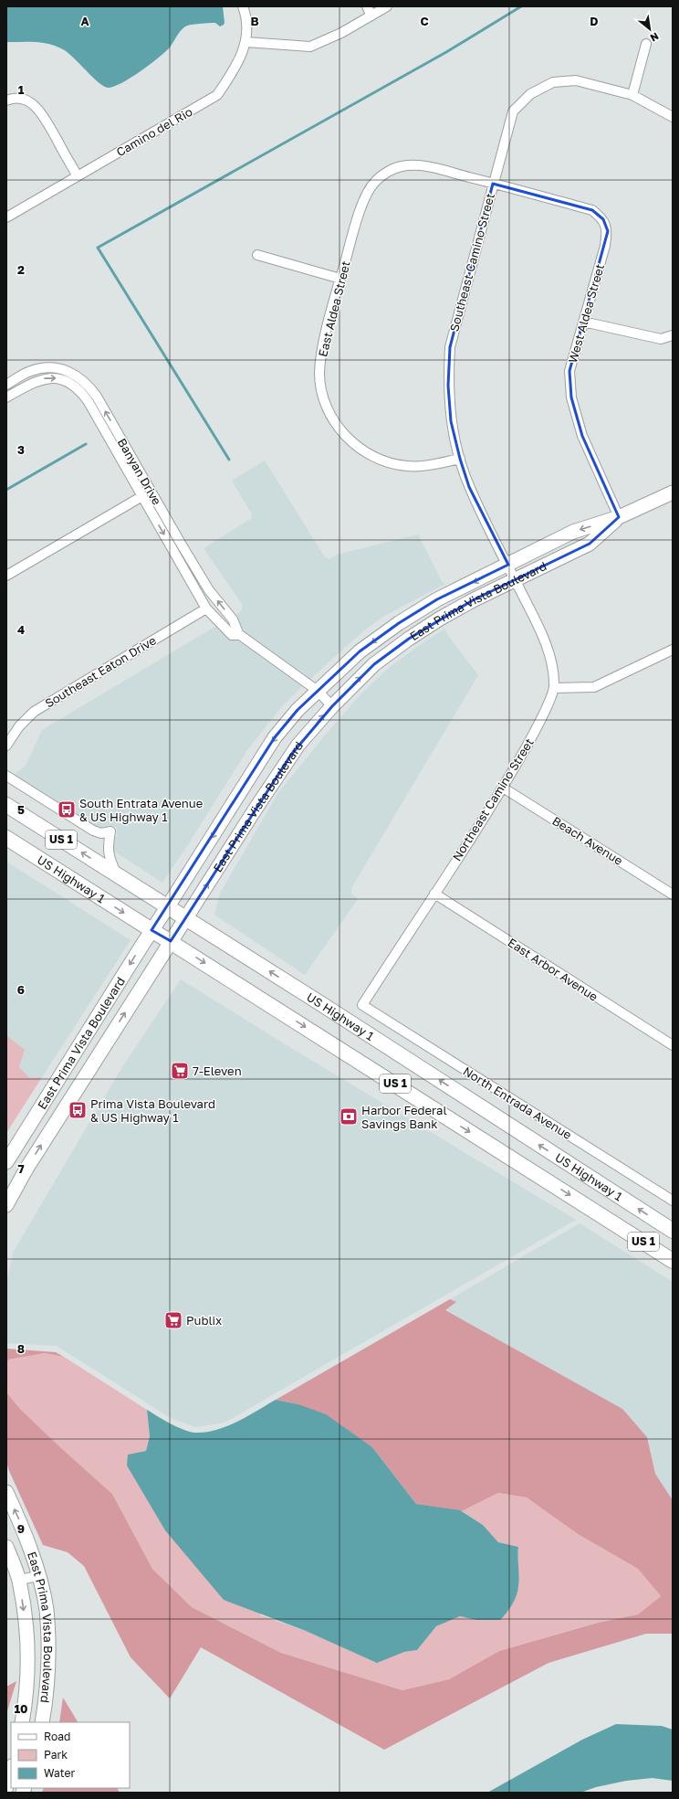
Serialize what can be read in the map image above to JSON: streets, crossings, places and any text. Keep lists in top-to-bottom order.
{
  "streets": {
    "main road": ["East Prima Vista Boulevard", "US 1", "US Highway 1"],
    "street": [
      "Camino del Rio",
      "Southeast Camino Street",
      "East Aldea Street",
      "West Aldea Street",
      "Banyan Drive",
      "Southeast Eaton Drive",
      "Northeast Camino Street",
      "Beach Avenue",
      "East Arbor Avenue",
      "North Entrada Avenue"
    ]
  },
  "crossings": [
    ["Southeast Camino Street", "East Aldea Street"],
    ["Southeast Camino Street", "West Aldea Street"],
    ["Southeast Camino Street", "East Prima Vista Boulevard"],
    ["Southeast Camino Street", "Northeast Camino Street"],
    ["East Aldea Street", "West Aldea Street"],
    ["West Aldea Street", "East Prima Vista Boulevard"],
    ["Banyan Drive", "East Prima Vista Boulevard"],
    ["Banyan Drive", "Southeast Eaton Drive"],
    ["East Prima Vista Boulevard", "Northeast Camino Street"],
    ["East Prima Vista Boulevard", "US Highway 1"],
    ["Northeast Camino Street", "Beach Avenue"],
    ["Northeast Camino Street", "East Arbor Avenue"],
    ["Northeast Camino Street", "North Entrada Avenue"]
  ],
  "places": {
    "bus stop": ["South Entrata Avenue & US Highway 1", "Prima Vista Boulevard & US Highway 1"],
    "supermarket": ["7-Eleven", "Publix"],
    "bank": ["Harbor Federal Savings Bank"]
  },
  "legend": ["Road", "Park", "Water"],
  "north": "bottom right",
  "grid": {
    "columns": [
      "A",
      "B",
      "C",
      "D"
    ],
    "rows": [
      "1",
      "2",
      "3",
      "4",
      "5",
      "6",
      "7",
      "8",
      "9",
      "10"
    ]
  }
}
